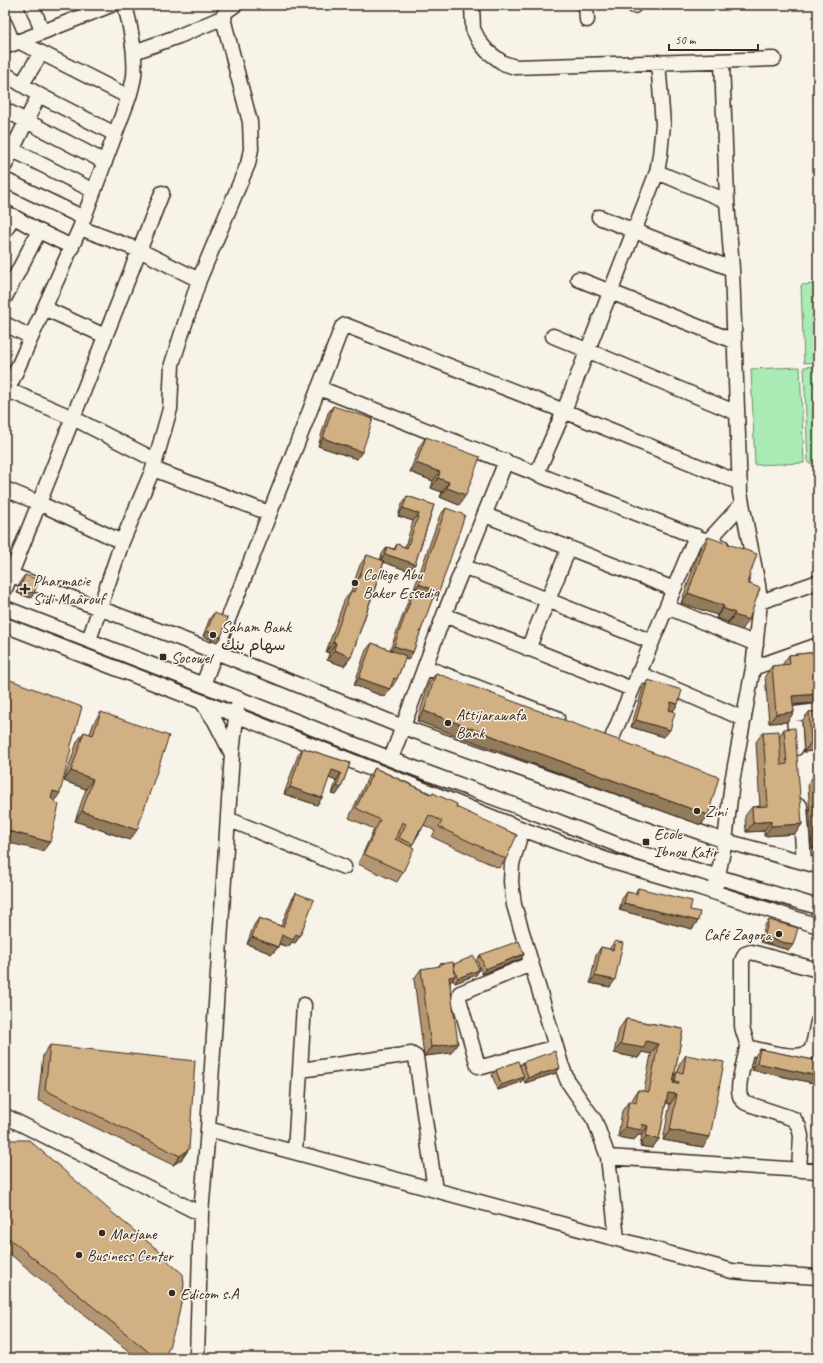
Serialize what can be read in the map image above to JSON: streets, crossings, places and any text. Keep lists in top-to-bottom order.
{
  "places": {
    "other": [
      "Collège Abu Baker Essediq",
      "Saham Bank سهام بنك",
      "Attijarawafa Bank",
      "Zini",
      "Café Zagora",
      "Marjane",
      "Business Center",
      "Edicom s.A"
    ],
    "health": ["Pharmacie Sidi Maârouf"],
    "transit": ["Socowel", "Ecole Ibnou Katir"]
  },
  "scale_bar": "50 m"
}
